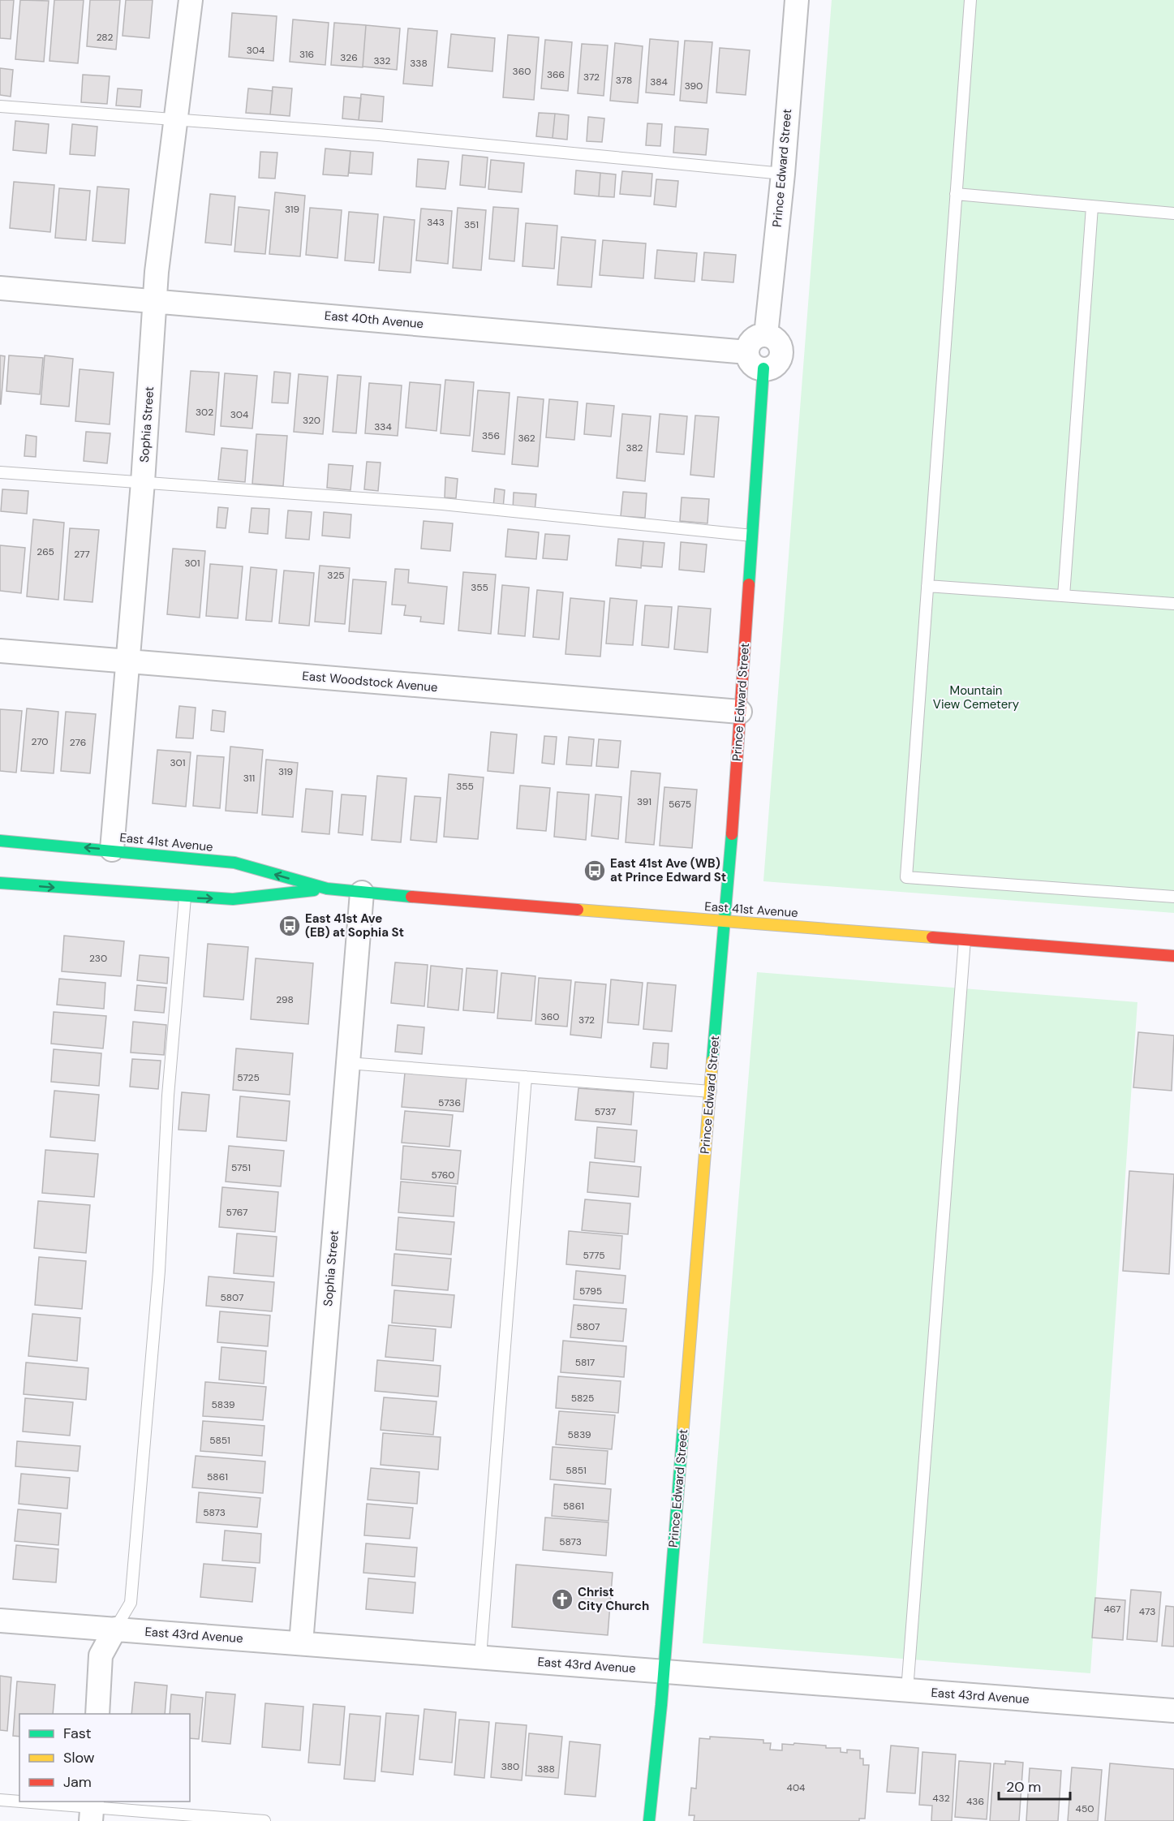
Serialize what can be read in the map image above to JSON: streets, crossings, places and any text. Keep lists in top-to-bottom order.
{
  "streets": {
    "main road": ["Prince Edward Street", "East 41st Avenue"],
    "street": [
      "East 40th Avenue",
      "Sophia Street",
      "East Woodstock Avenue",
      "East 43rd Avenue"
    ]
  },
  "crossings": [
    ["Prince Edward Street", "East 40th Avenue"],
    ["Prince Edward Street", "East Woodstock Avenue"],
    ["Prince Edward Street", "East 41st Avenue"],
    ["Prince Edward Street", "East 43rd Avenue"],
    ["East 40th Avenue", "Sophia Street"],
    ["Sophia Street", "East Woodstock Avenue"],
    ["Sophia Street", "East 41st Avenue"],
    ["Sophia Street", "East 43rd Avenue"]
  ],
  "parks": ["Mountain View Cemetery"],
  "places": {
    "bus stop": ["East 41st Ave (WB) at Prince Edward St", "East 41st Ave (EB) at Sophia St"],
    "church": ["Christ City Church"]
  },
  "house_numbers": [
    "282",
    "304",
    "316",
    "326",
    "332",
    "338",
    "360",
    "366",
    "372",
    "378",
    "384",
    "390",
    "319",
    "343",
    "351",
    "302",
    "304",
    "320",
    "334",
    "356",
    "362",
    "382",
    "265",
    "277",
    "301",
    "325",
    "355",
    "270",
    "276",
    "301",
    "319",
    "311",
    "355",
    "391",
    "5675",
    "230",
    "298",
    "360",
    "372",
    "5725",
    "5736",
    "5737",
    "5751",
    "5760",
    "5767",
    "5775",
    "5795",
    "5807",
    "5807",
    "5817",
    "5825",
    "5839",
    "5839",
    "5851",
    "5851",
    "5861",
    "5861",
    "5873",
    "5873",
    "467",
    "473",
    "380",
    "388",
    "404",
    "432",
    "436",
    "450"
  ],
  "legend": ["Fast", "Slow", "Jam"],
  "scale_bar": "20 m"
}
